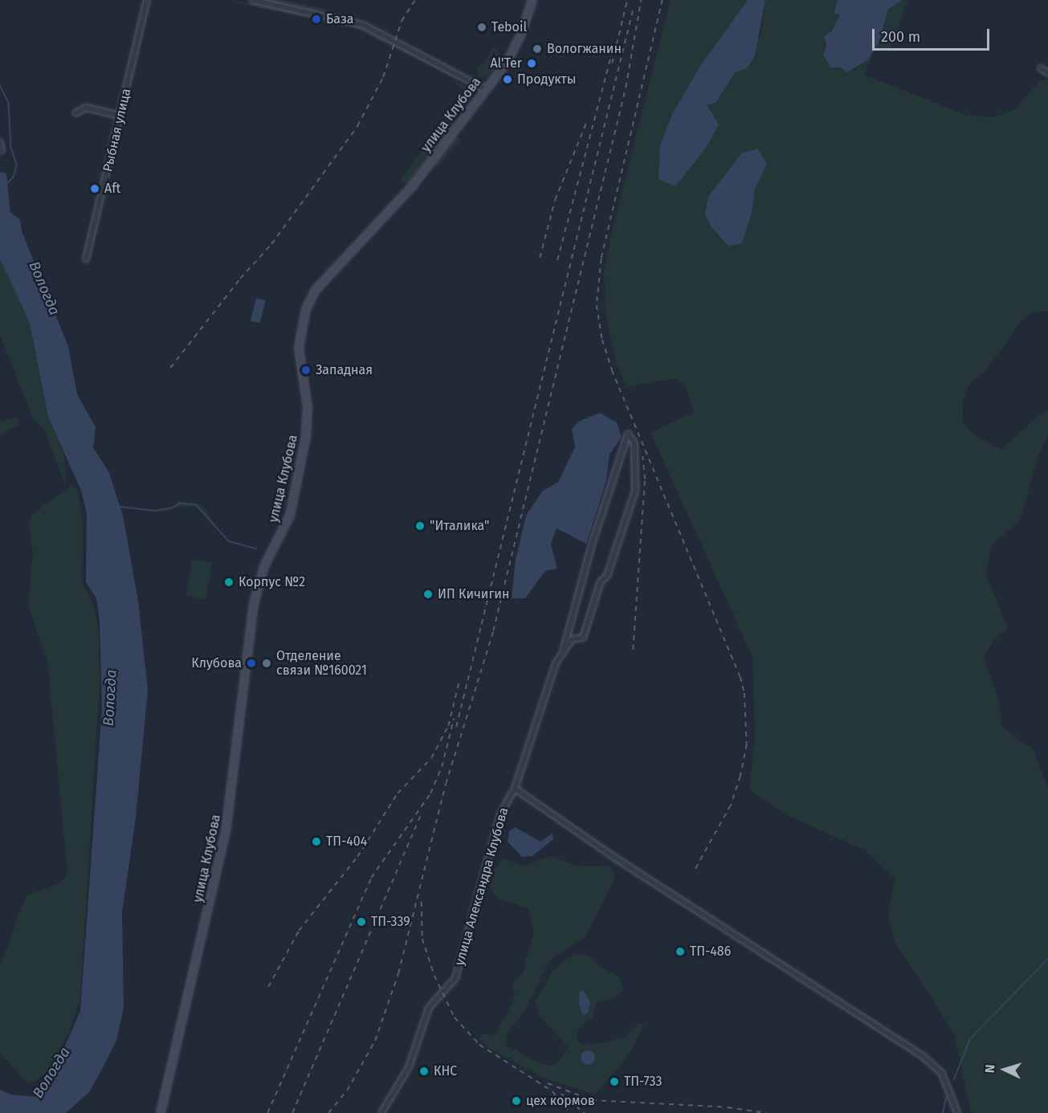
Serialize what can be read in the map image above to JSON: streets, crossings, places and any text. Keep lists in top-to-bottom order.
{
  "streets": {
    "main road": ["улица Клубова"],
    "street": ["Рыбная улица", "улица Александра Клубова"]
  },
  "water": ["Вологда"],
  "places": [
    "База",
    "Teboil",
    "Вологжанин",
    "Al'Ter",
    "Продукты",
    "Aft",
    "Западная",
    "\"Италика\"",
    "Корпус №2",
    "ИП Кичигин",
    "Клубова",
    "Отделение связи №160021",
    "ТП-404",
    "ТП-339",
    "ТП-486",
    "КНС",
    "ТП-733",
    "цех кормов"
  ],
  "scale_bar": "200 m",
  "north": "left"
}
